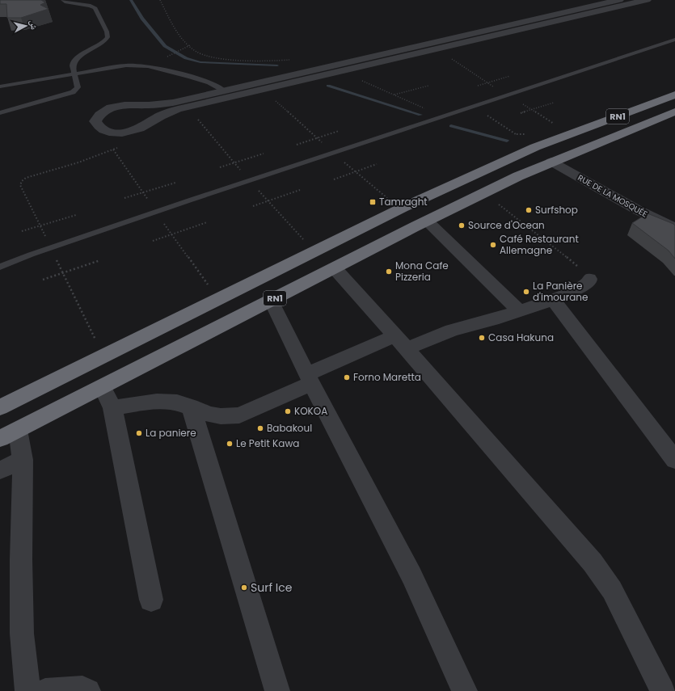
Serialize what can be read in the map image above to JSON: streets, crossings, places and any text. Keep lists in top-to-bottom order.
{
  "streets": {
    "highway": ["RN1"],
    "street": ["RUE DE LA MOSQUÉE"]
  },
  "crossings": [
    ["RN1", "RUE DE LA MOSQUÉE"]
  ],
  "places": {
    "transit": ["Tamraght"],
    "other": [
      "Surfshop",
      "Source d'Ocean",
      "Café Restaurant Allemagne",
      "Mona Cafe Pizzeria",
      "La Panière d'imourane",
      "Casa Hakuna",
      "Forno Maretta",
      "KOKOA",
      "Babakoul",
      "La paniere",
      "Le Petit Kawa",
      "Surf Ice"
    ]
  },
  "north": "right"
}
